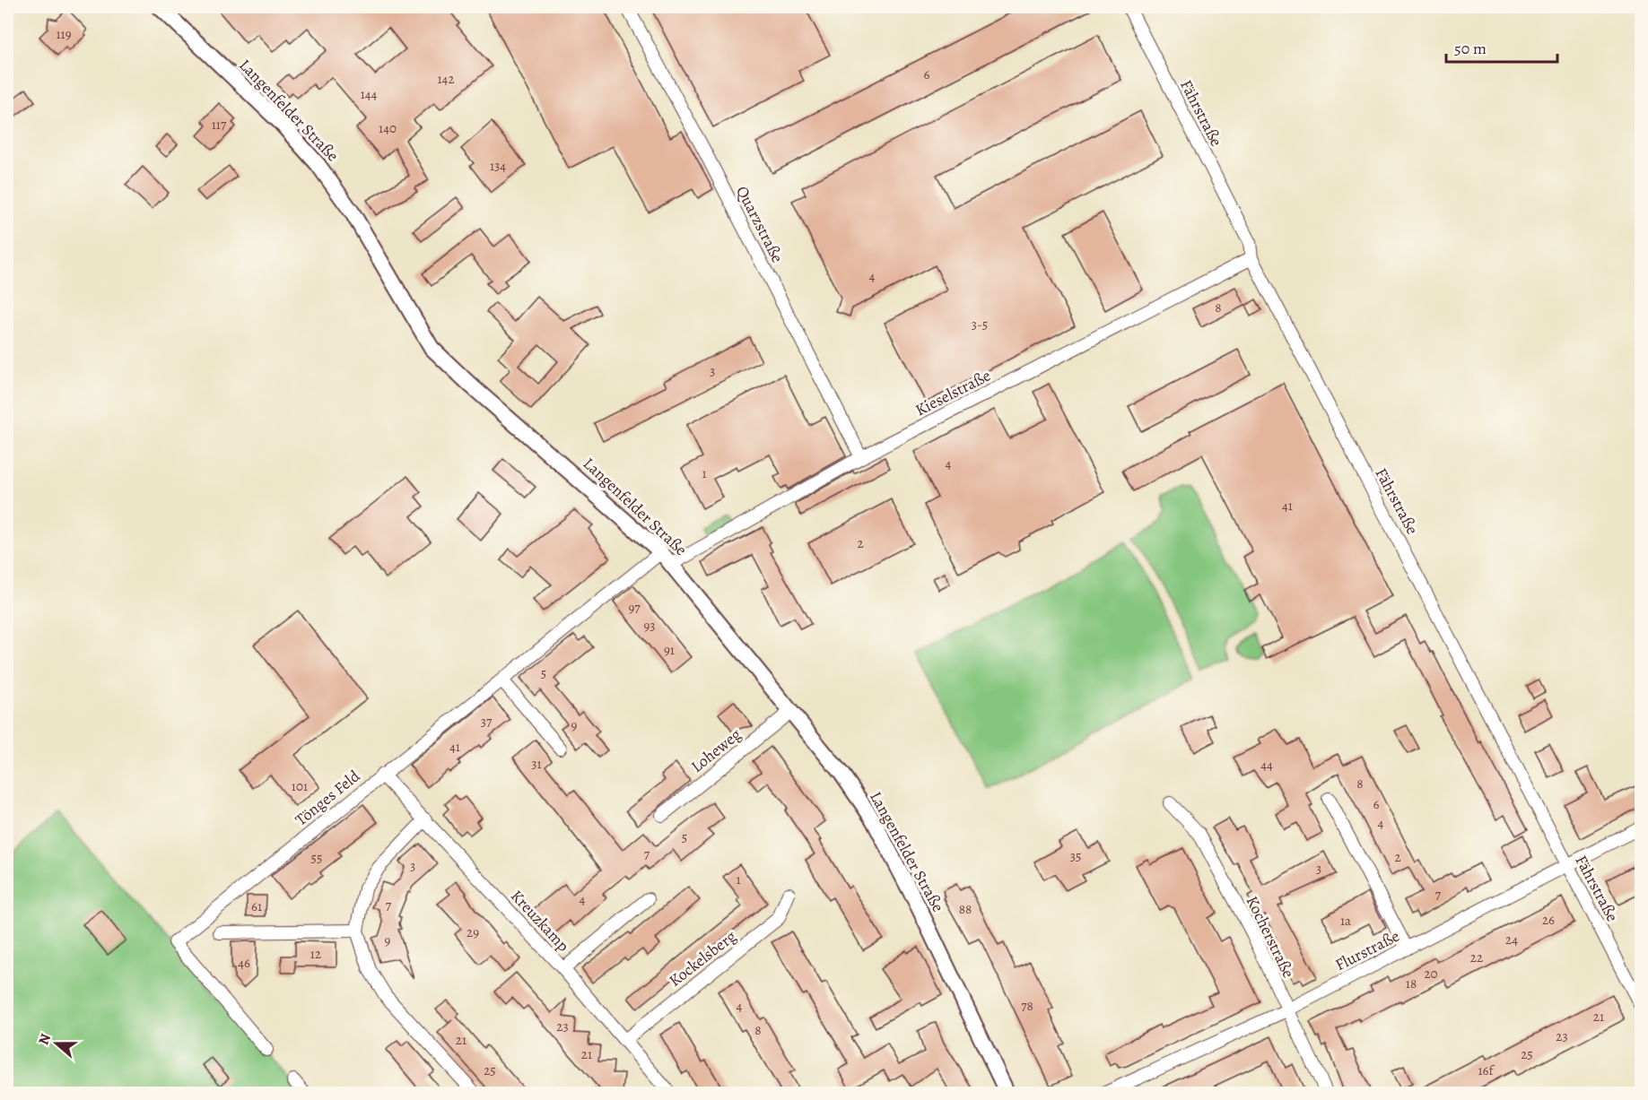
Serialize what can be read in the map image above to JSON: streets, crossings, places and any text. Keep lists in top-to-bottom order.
{
  "streets": {
    "street": [
      "Langenfelder Straße",
      "Fährstraße",
      "Quarzstraße",
      "Kieselstraße",
      "Loheweg",
      "Tönges Feld",
      "Kreuzkamp",
      "Kocherstraße",
      "Flurstraße",
      "Kockelsberg"
    ]
  },
  "crossings": [
    ["Langenfelder Straße", "Kieselstraße"],
    ["Langenfelder Straße", "Loheweg"],
    ["Langenfelder Straße", "Tönges Feld"],
    ["Fährstraße", "Kieselstraße"],
    ["Fährstraße", "Flurstraße"],
    ["Quarzstraße", "Kieselstraße"],
    ["Tönges Feld", "Kreuzkamp"],
    ["Kreuzkamp", "Kockelsberg"],
    ["Kocherstraße", "Flurstraße"]
  ],
  "house_numbers": [
    "119",
    "6",
    "142",
    "144",
    "117",
    "140",
    "134",
    "4",
    "8",
    "3-5",
    "3",
    "4",
    "1",
    "41",
    "2",
    "97",
    "93",
    "91",
    "5",
    "37",
    "9",
    "41",
    "31",
    "44",
    "8",
    "101",
    "6",
    "4",
    "5",
    "7",
    "35",
    "2",
    "55",
    "3",
    "3",
    "1",
    "7",
    "4",
    "7",
    "61",
    "88",
    "26",
    "1a",
    "29",
    "24",
    "9",
    "12",
    "22",
    "46",
    "20",
    "18",
    "4",
    "78",
    "21",
    "23",
    "8",
    "23",
    "21",
    "21",
    "25",
    "25",
    "16f"
  ],
  "scale_bar": "50 m",
  "north": "left"
}
